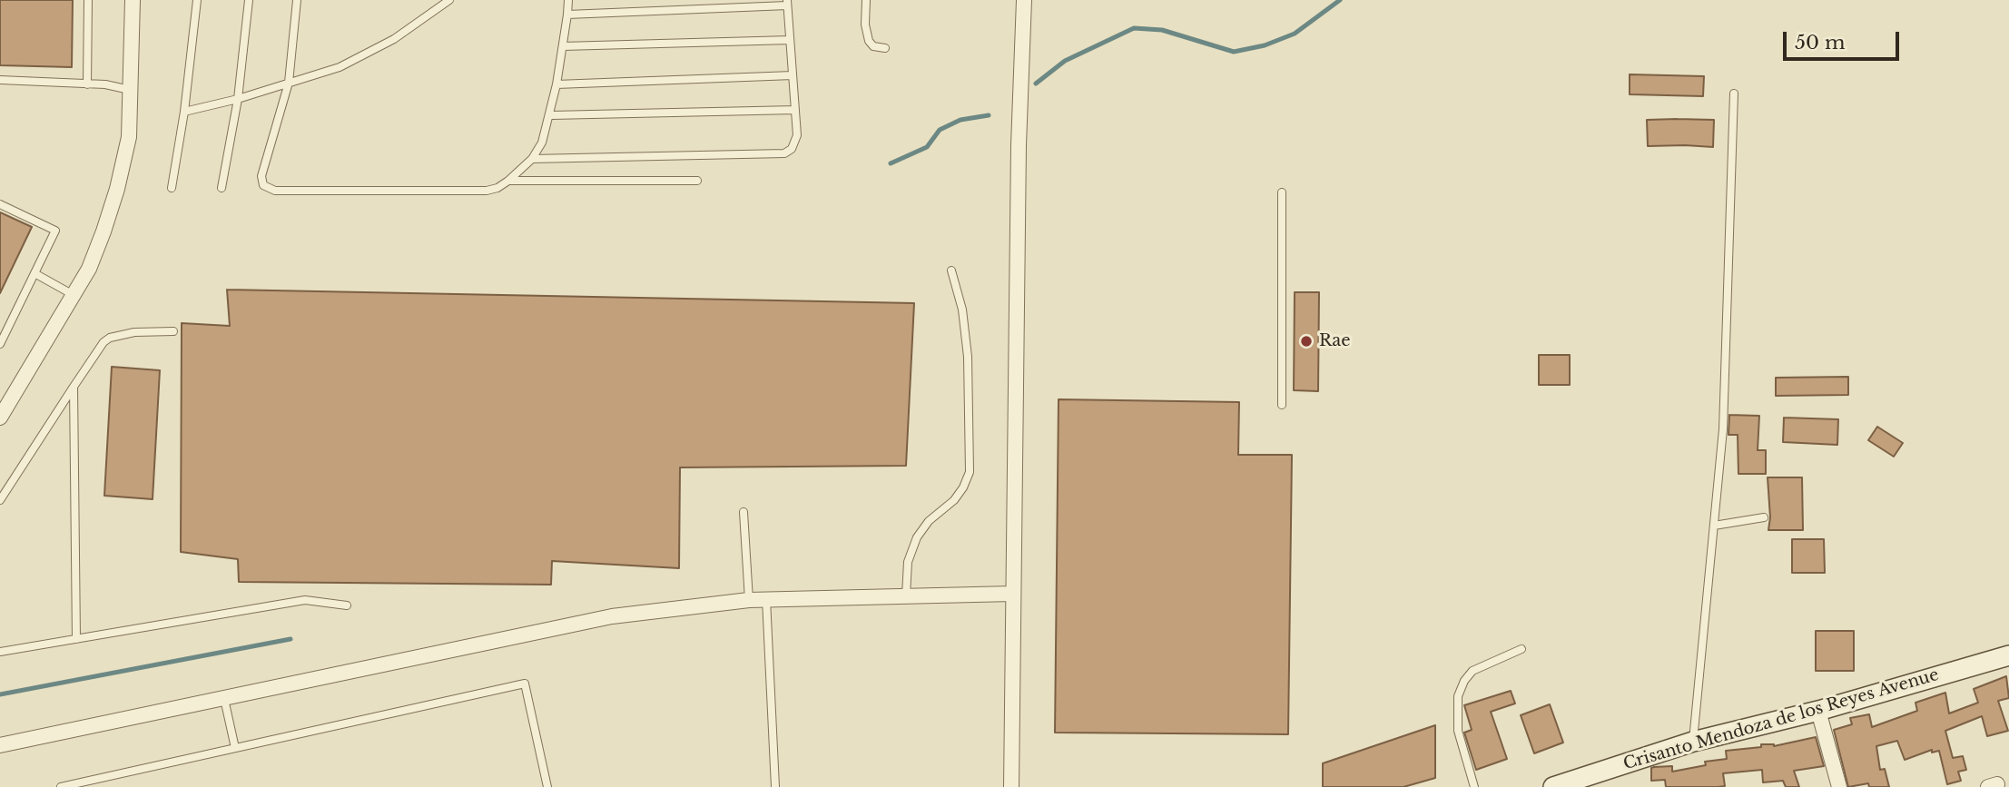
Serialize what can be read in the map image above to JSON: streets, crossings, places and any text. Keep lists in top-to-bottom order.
{
  "streets": {
    "main road": ["Crisanto Mendoza de los Reyes Avenue"]
  },
  "places": ["Rae"],
  "scale_bar": "50 m"
}
